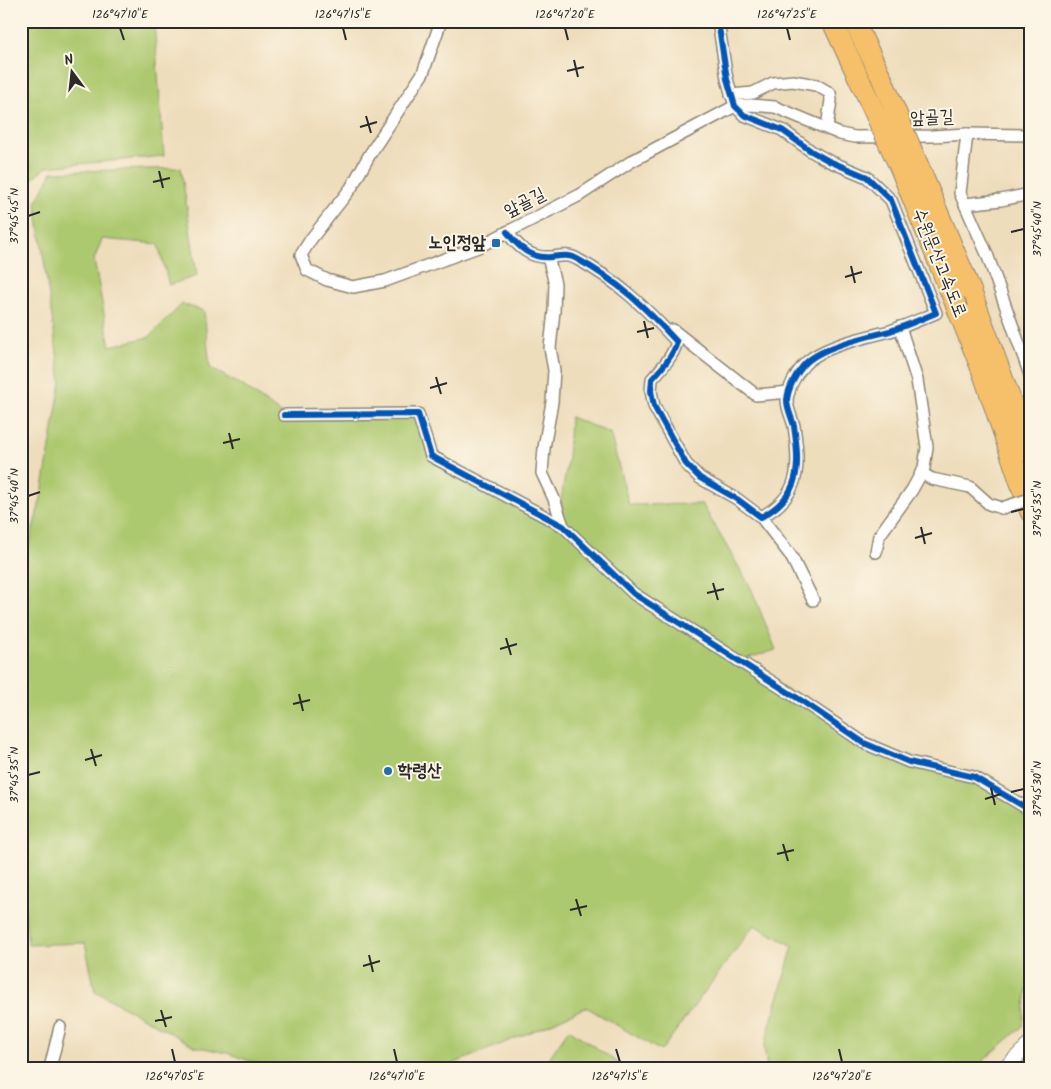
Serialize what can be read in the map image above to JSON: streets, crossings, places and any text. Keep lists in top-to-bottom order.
{
  "streets": {
    "highway": ["수원문산고속도로"],
    "street": ["앞골길"]
  },
  "places": {
    "transit": ["노인정앞"],
    "other": ["학령산"]
  },
  "north": "top",
  "coordinates": [
    "126°47'10\"E",
    "126°47'15\"E",
    "126°47'20\"E",
    "126°47'25\"E",
    "37°45'45\"N",
    "37°45'40\"N",
    "37°45'35\"N",
    "37°45'30\"N",
    "126°47'05\"E"
  ]
}
